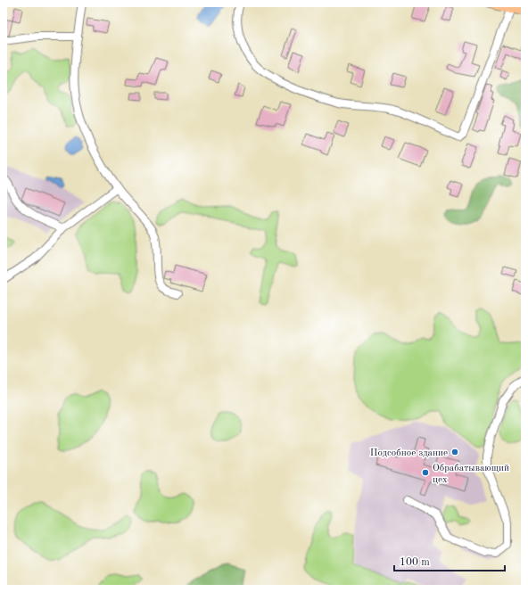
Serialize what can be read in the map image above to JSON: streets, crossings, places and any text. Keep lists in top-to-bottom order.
{
  "places": ["Подсобное здание", "Обрабатывающий цех"],
  "scale_bar": "100 m"
}
